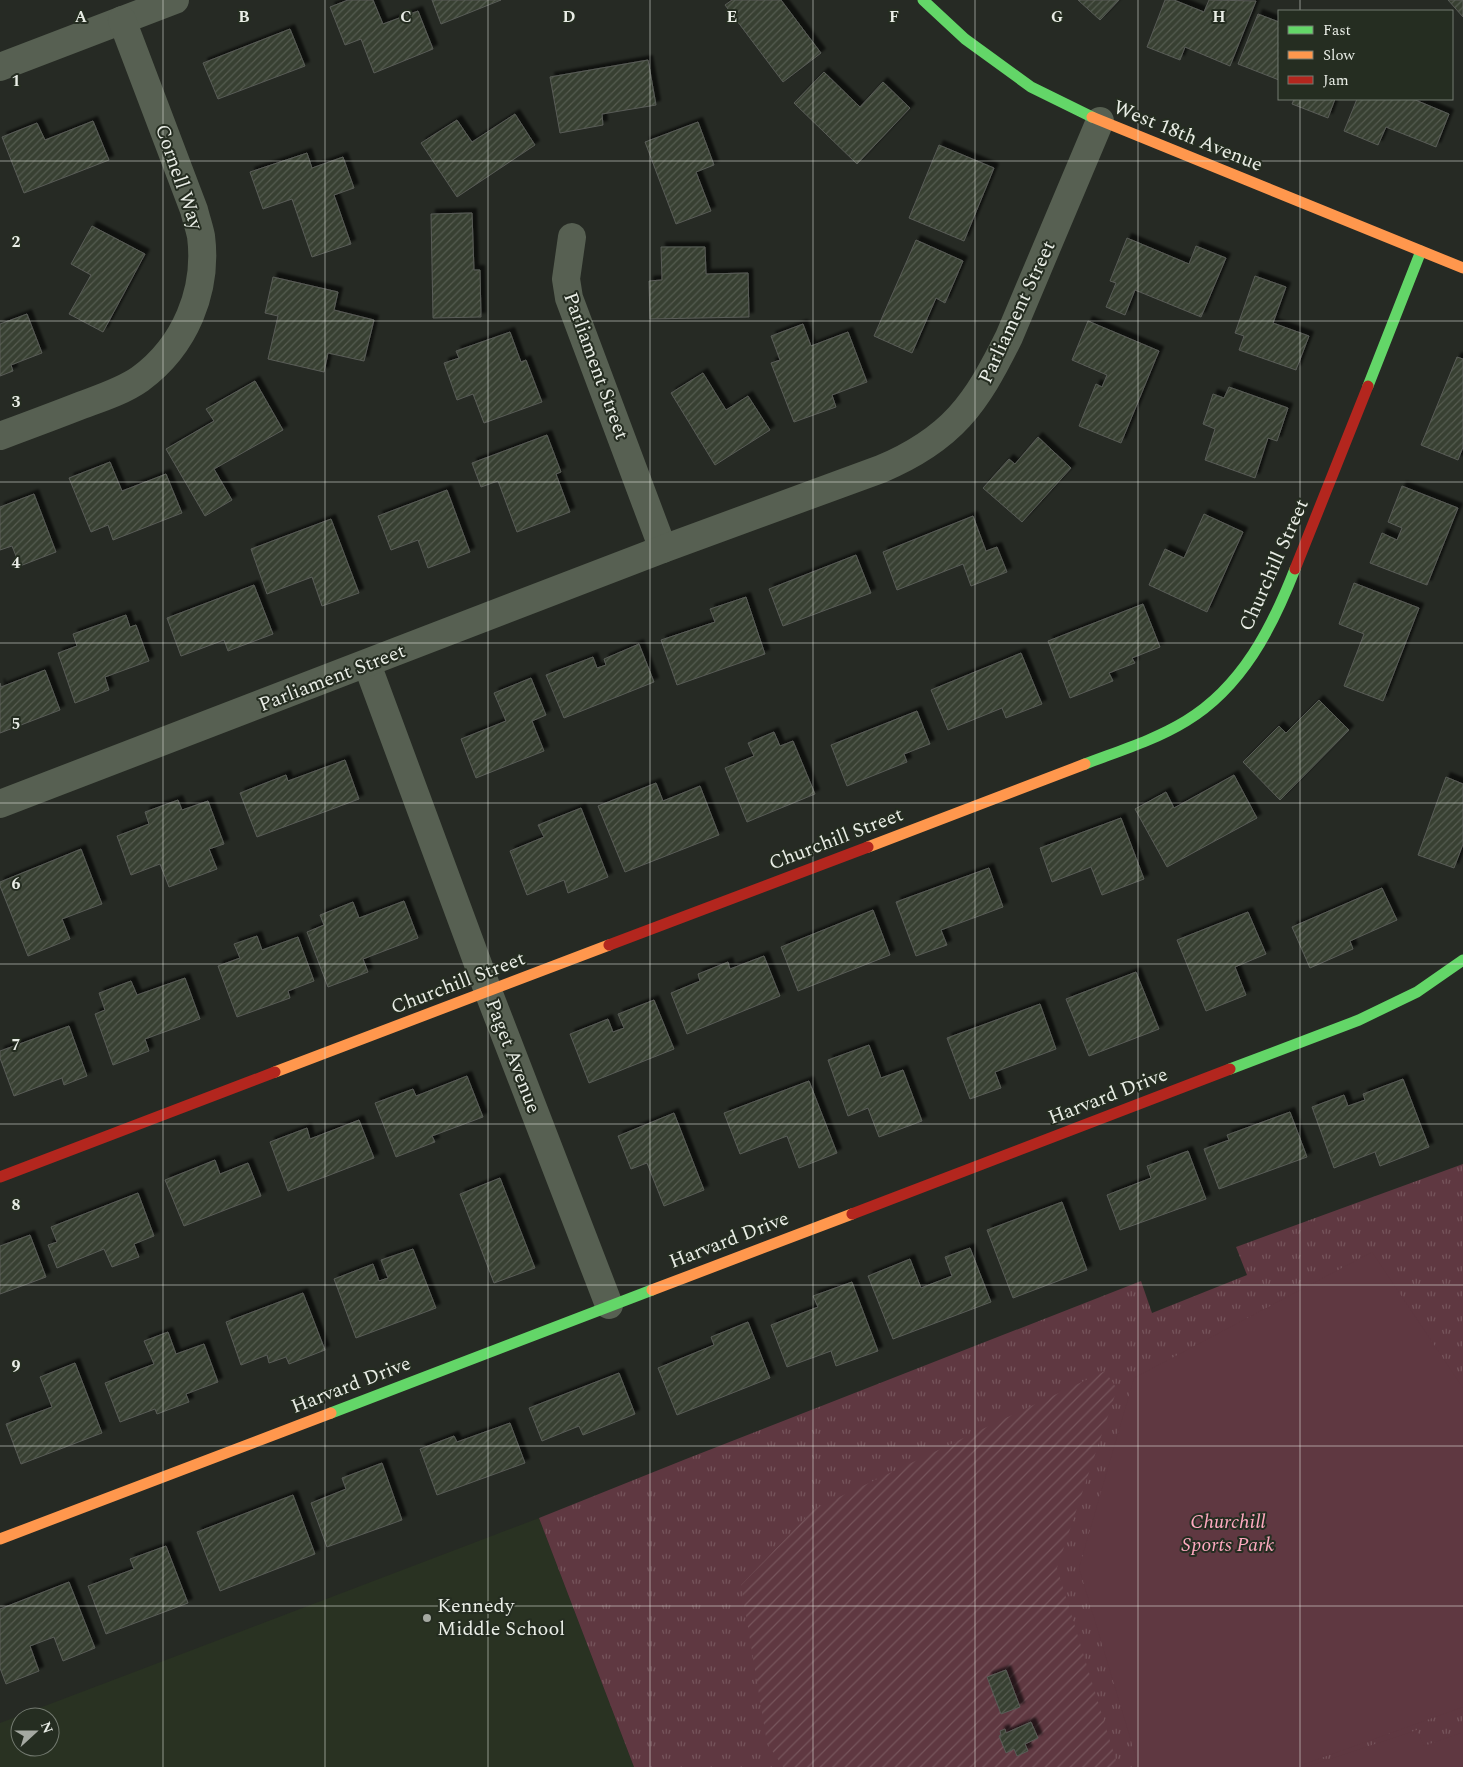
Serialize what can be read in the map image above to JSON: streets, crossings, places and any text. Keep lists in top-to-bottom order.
{
  "streets": {
    "street": [
      "West 18th Avenue",
      "Cornell Way",
      "Parliament Street",
      "Churchill Street",
      "Paget Avenue",
      "Harvard Drive"
    ]
  },
  "crossings": [
    ["West 18th Avenue", "Parliament Street"],
    ["West 18th Avenue", "Churchill Street"],
    ["Parliament Street", "Paget Avenue"],
    ["Churchill Street", "Paget Avenue"],
    ["Paget Avenue", "Harvard Drive"]
  ],
  "parks": ["Churchill Sports Park"],
  "places": ["Kennedy Middle School"],
  "legend": ["Fast", "Slow", "Jam"],
  "north": "right",
  "grid": {
    "columns": [
      "A",
      "B",
      "C",
      "D",
      "E",
      "F",
      "G",
      "H"
    ],
    "rows": [
      "1",
      "2",
      "3",
      "4",
      "5",
      "6",
      "7",
      "8",
      "9"
    ]
  }
}
